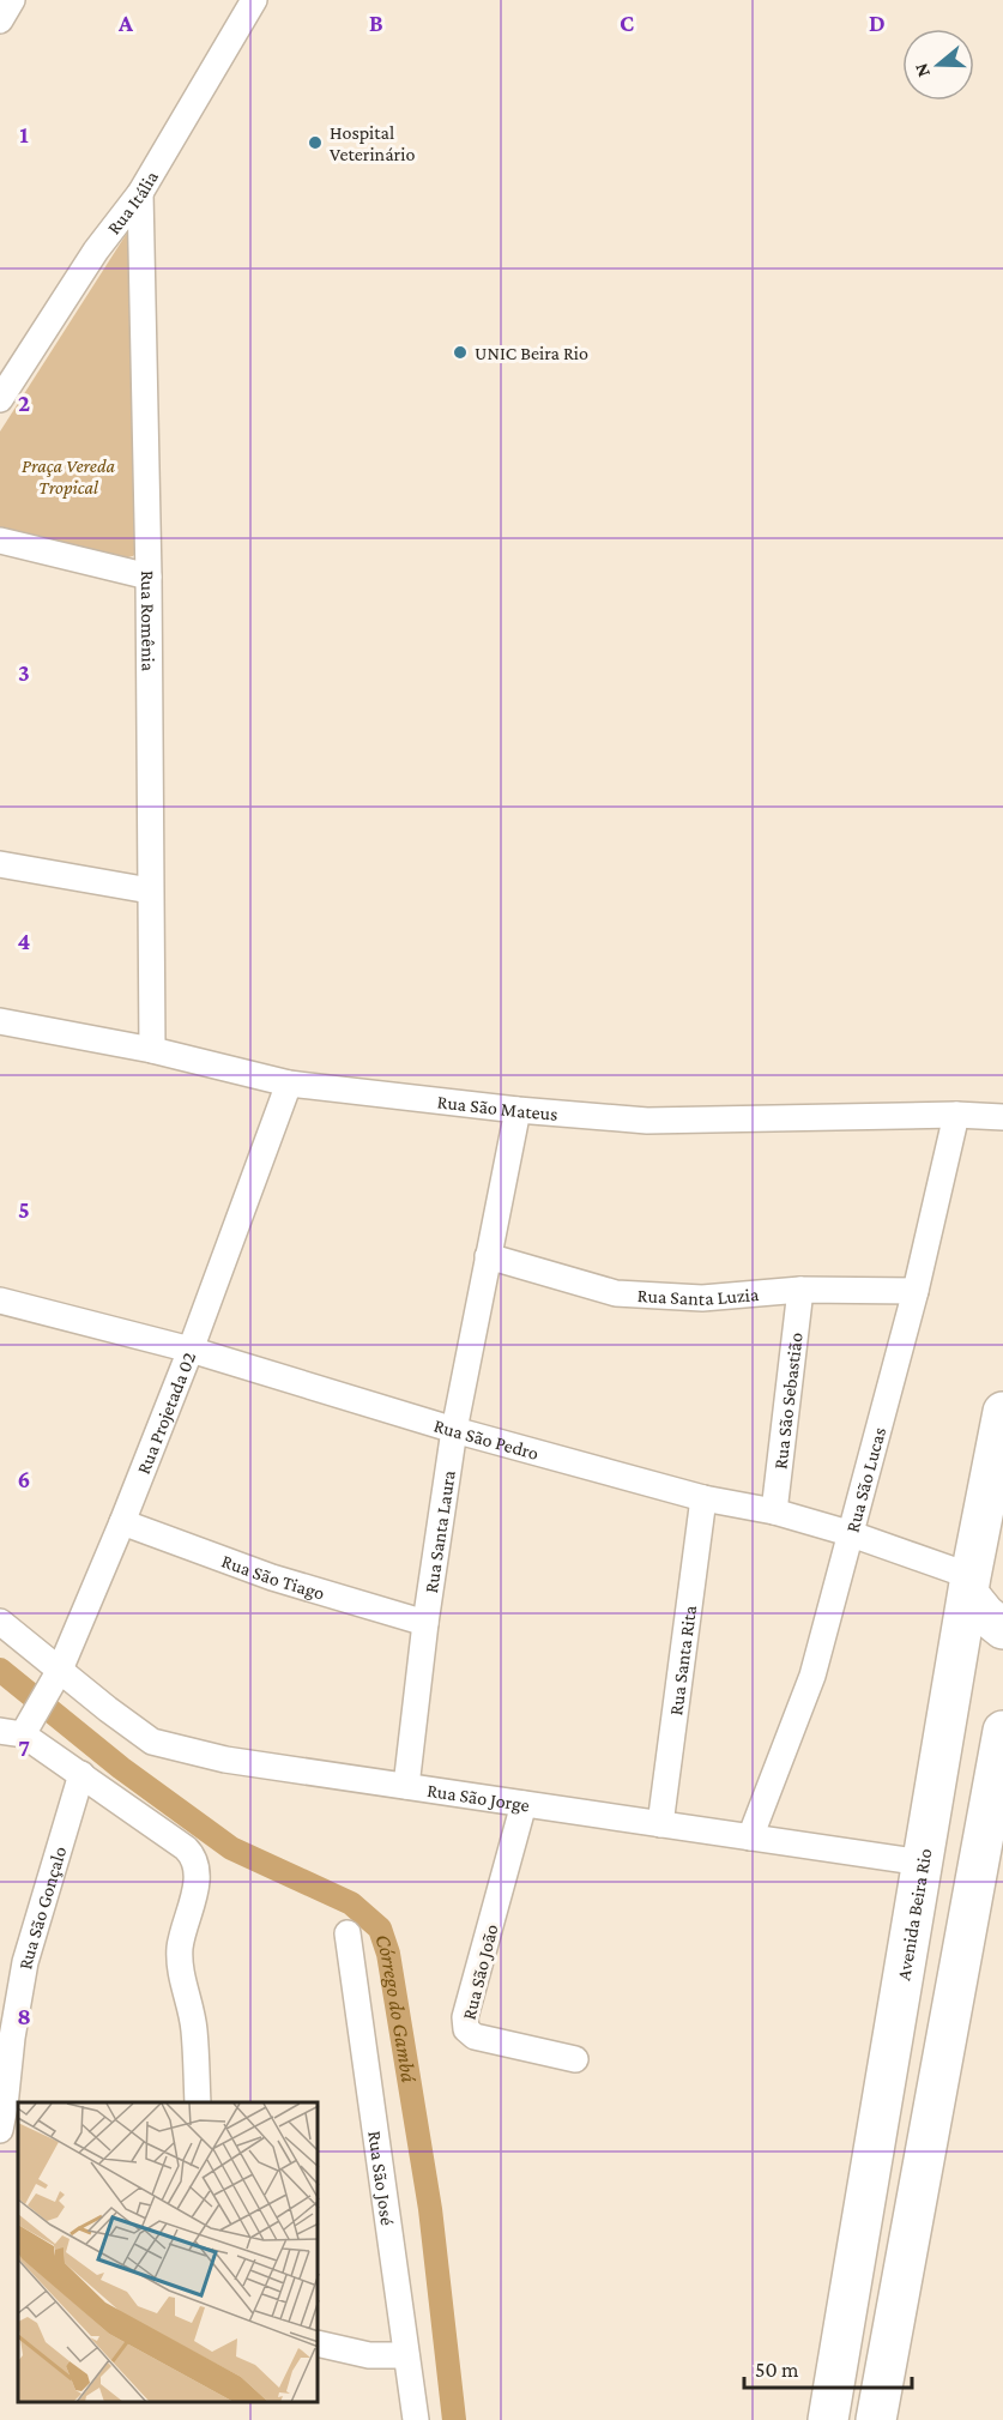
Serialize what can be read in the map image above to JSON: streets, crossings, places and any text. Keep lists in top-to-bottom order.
{
  "streets": {
    "main road": ["Avenida Beira Rio"],
    "street": [
      "Rua Itália",
      "Rua Romênia",
      "Rua São Mateus",
      "Rua Santa Luzia",
      "Rua São Sebastião",
      "Rua Projetada 02",
      "Rua São Pedro",
      "Rua São Lucas",
      "Rua Santa Laura",
      "Rua São Tiago",
      "Rua Santa Rita",
      "Rua São Jorge",
      "Rua São Gonçalo",
      "Rua São João",
      "Rua São José"
    ]
  },
  "crossings": [
    ["Rua Itália", "Rua Romênia"],
    ["Rua Romênia", "Rua São Mateus"],
    ["Rua São Mateus", "Rua Projetada 02"],
    ["Rua São Mateus", "Rua São Lucas"],
    ["Rua São Mateus", "Rua Santa Laura"],
    ["Rua Santa Luzia", "Rua São Sebastião"],
    ["Rua Santa Luzia", "Rua São Lucas"],
    ["Rua Santa Luzia", "Rua Santa Laura"],
    ["Rua São Sebastião", "Rua São Pedro"],
    ["Rua Projetada 02", "Rua São Pedro"],
    ["Rua Projetada 02", "Rua São Tiago"],
    ["Rua Projetada 02", "Rua São Jorge"],
    ["Rua São Pedro", "Rua São Lucas"],
    ["Rua São Pedro", "Rua Santa Laura"],
    ["Rua São Pedro", "Rua Santa Rita"],
    ["Rua São Pedro", "Avenida Beira Rio"],
    ["Rua São Lucas", "Rua São Jorge"],
    ["Rua Santa Laura", "Rua São Tiago"],
    ["Rua Santa Laura", "Rua São Jorge"],
    ["Rua Santa Rita", "Rua São Jorge"],
    ["Rua São Jorge", "Avenida Beira Rio"],
    ["Rua São Jorge", "Rua São João"]
  ],
  "water": ["Córrego do Gambá"],
  "parks": ["Praça Vereda Tropical"],
  "places": ["Hospital Veterinário", "UNIC Beira Rio"],
  "scale_bar": "50 m",
  "north": "left",
  "grid": {
    "columns": [
      "A",
      "B",
      "C",
      "D"
    ],
    "rows": [
      "1",
      "2",
      "3",
      "4",
      "5",
      "6",
      "7",
      "8"
    ]
  }
}
